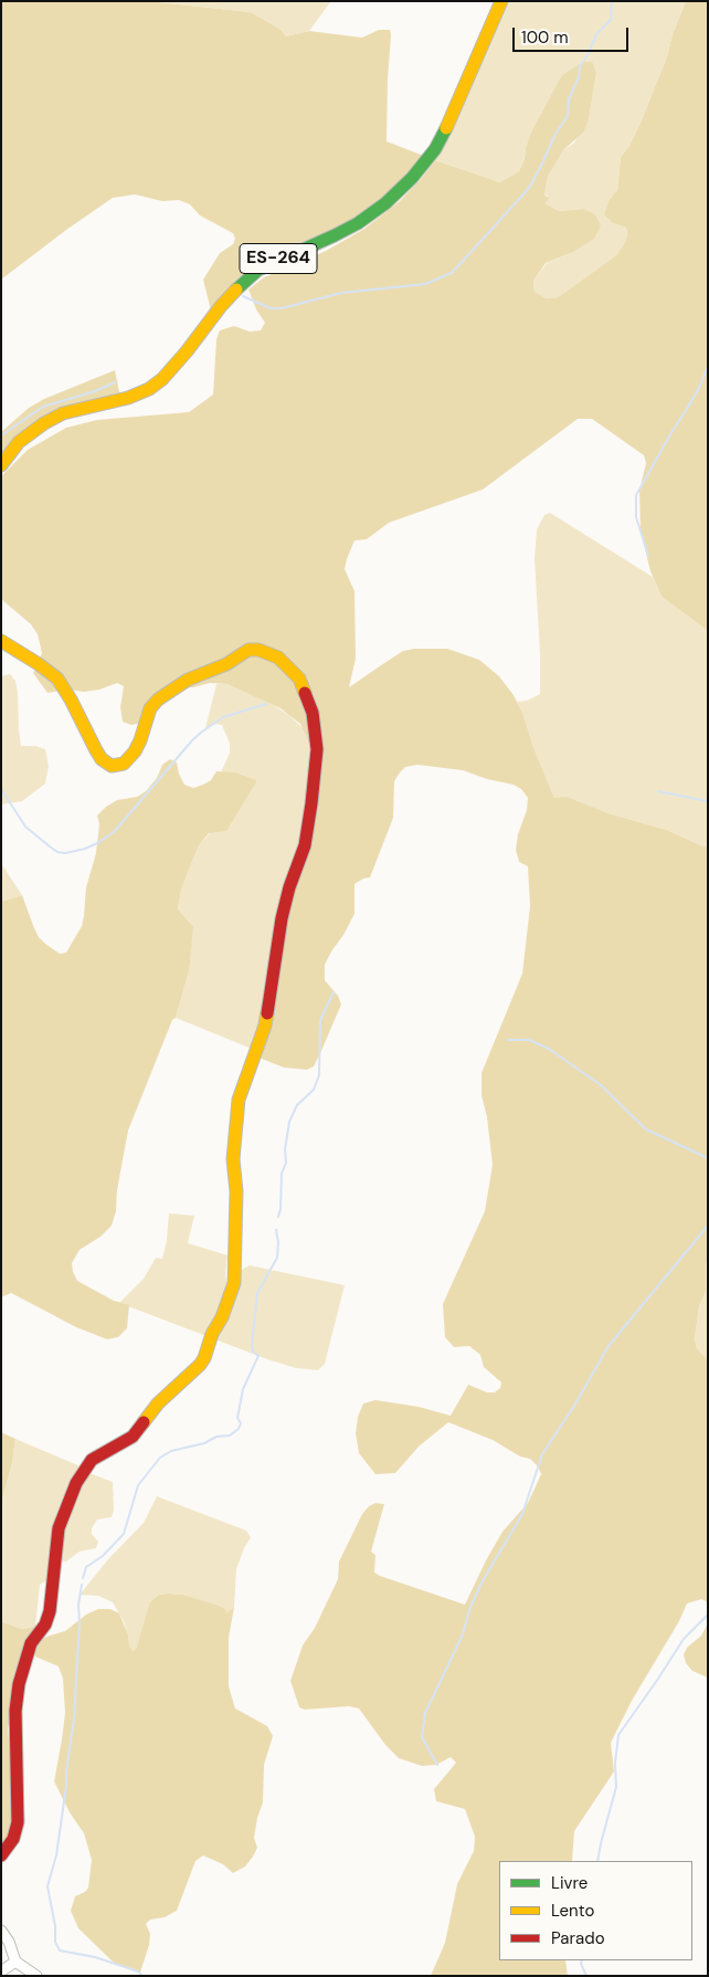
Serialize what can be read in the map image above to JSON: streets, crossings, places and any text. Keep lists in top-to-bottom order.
{
  "streets": {
    "street": ["ES-264"]
  },
  "legend": ["Livre", "Lento", "Parado"],
  "scale_bar": "100 m"
}
